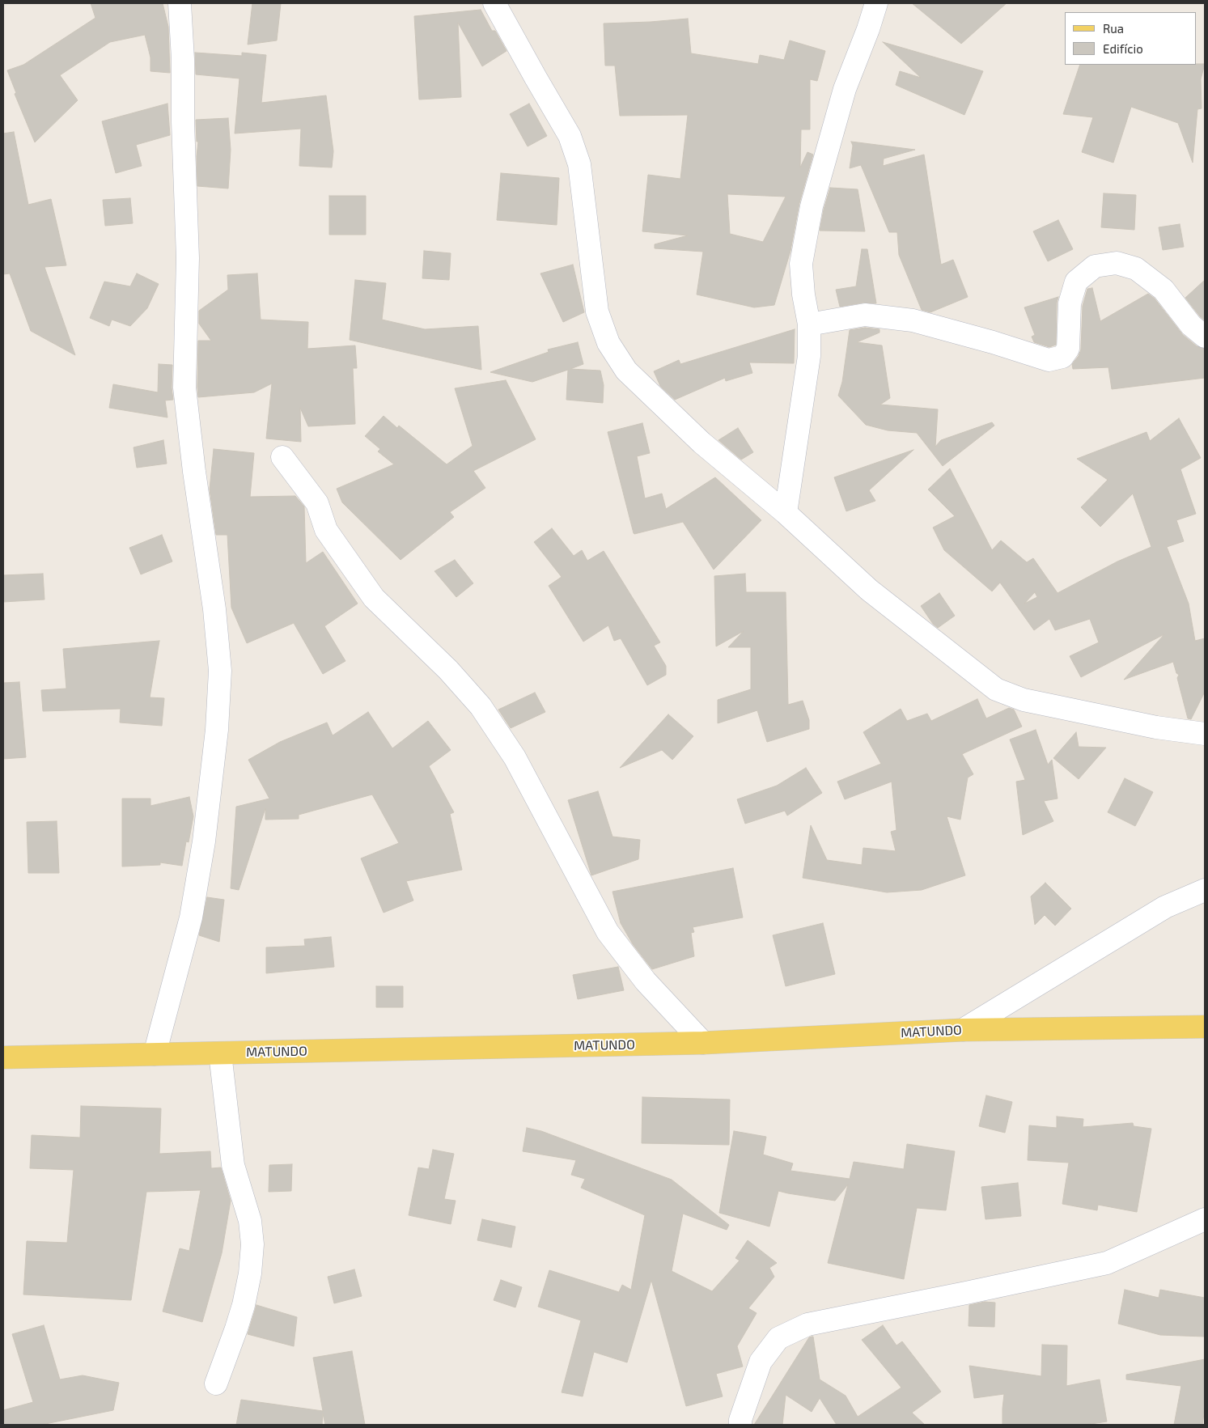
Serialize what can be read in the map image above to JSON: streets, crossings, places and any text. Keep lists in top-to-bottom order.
{
  "streets": {
    "main road": ["MATUNDO"]
  },
  "legend": ["Rua", "Edifício"]
}
